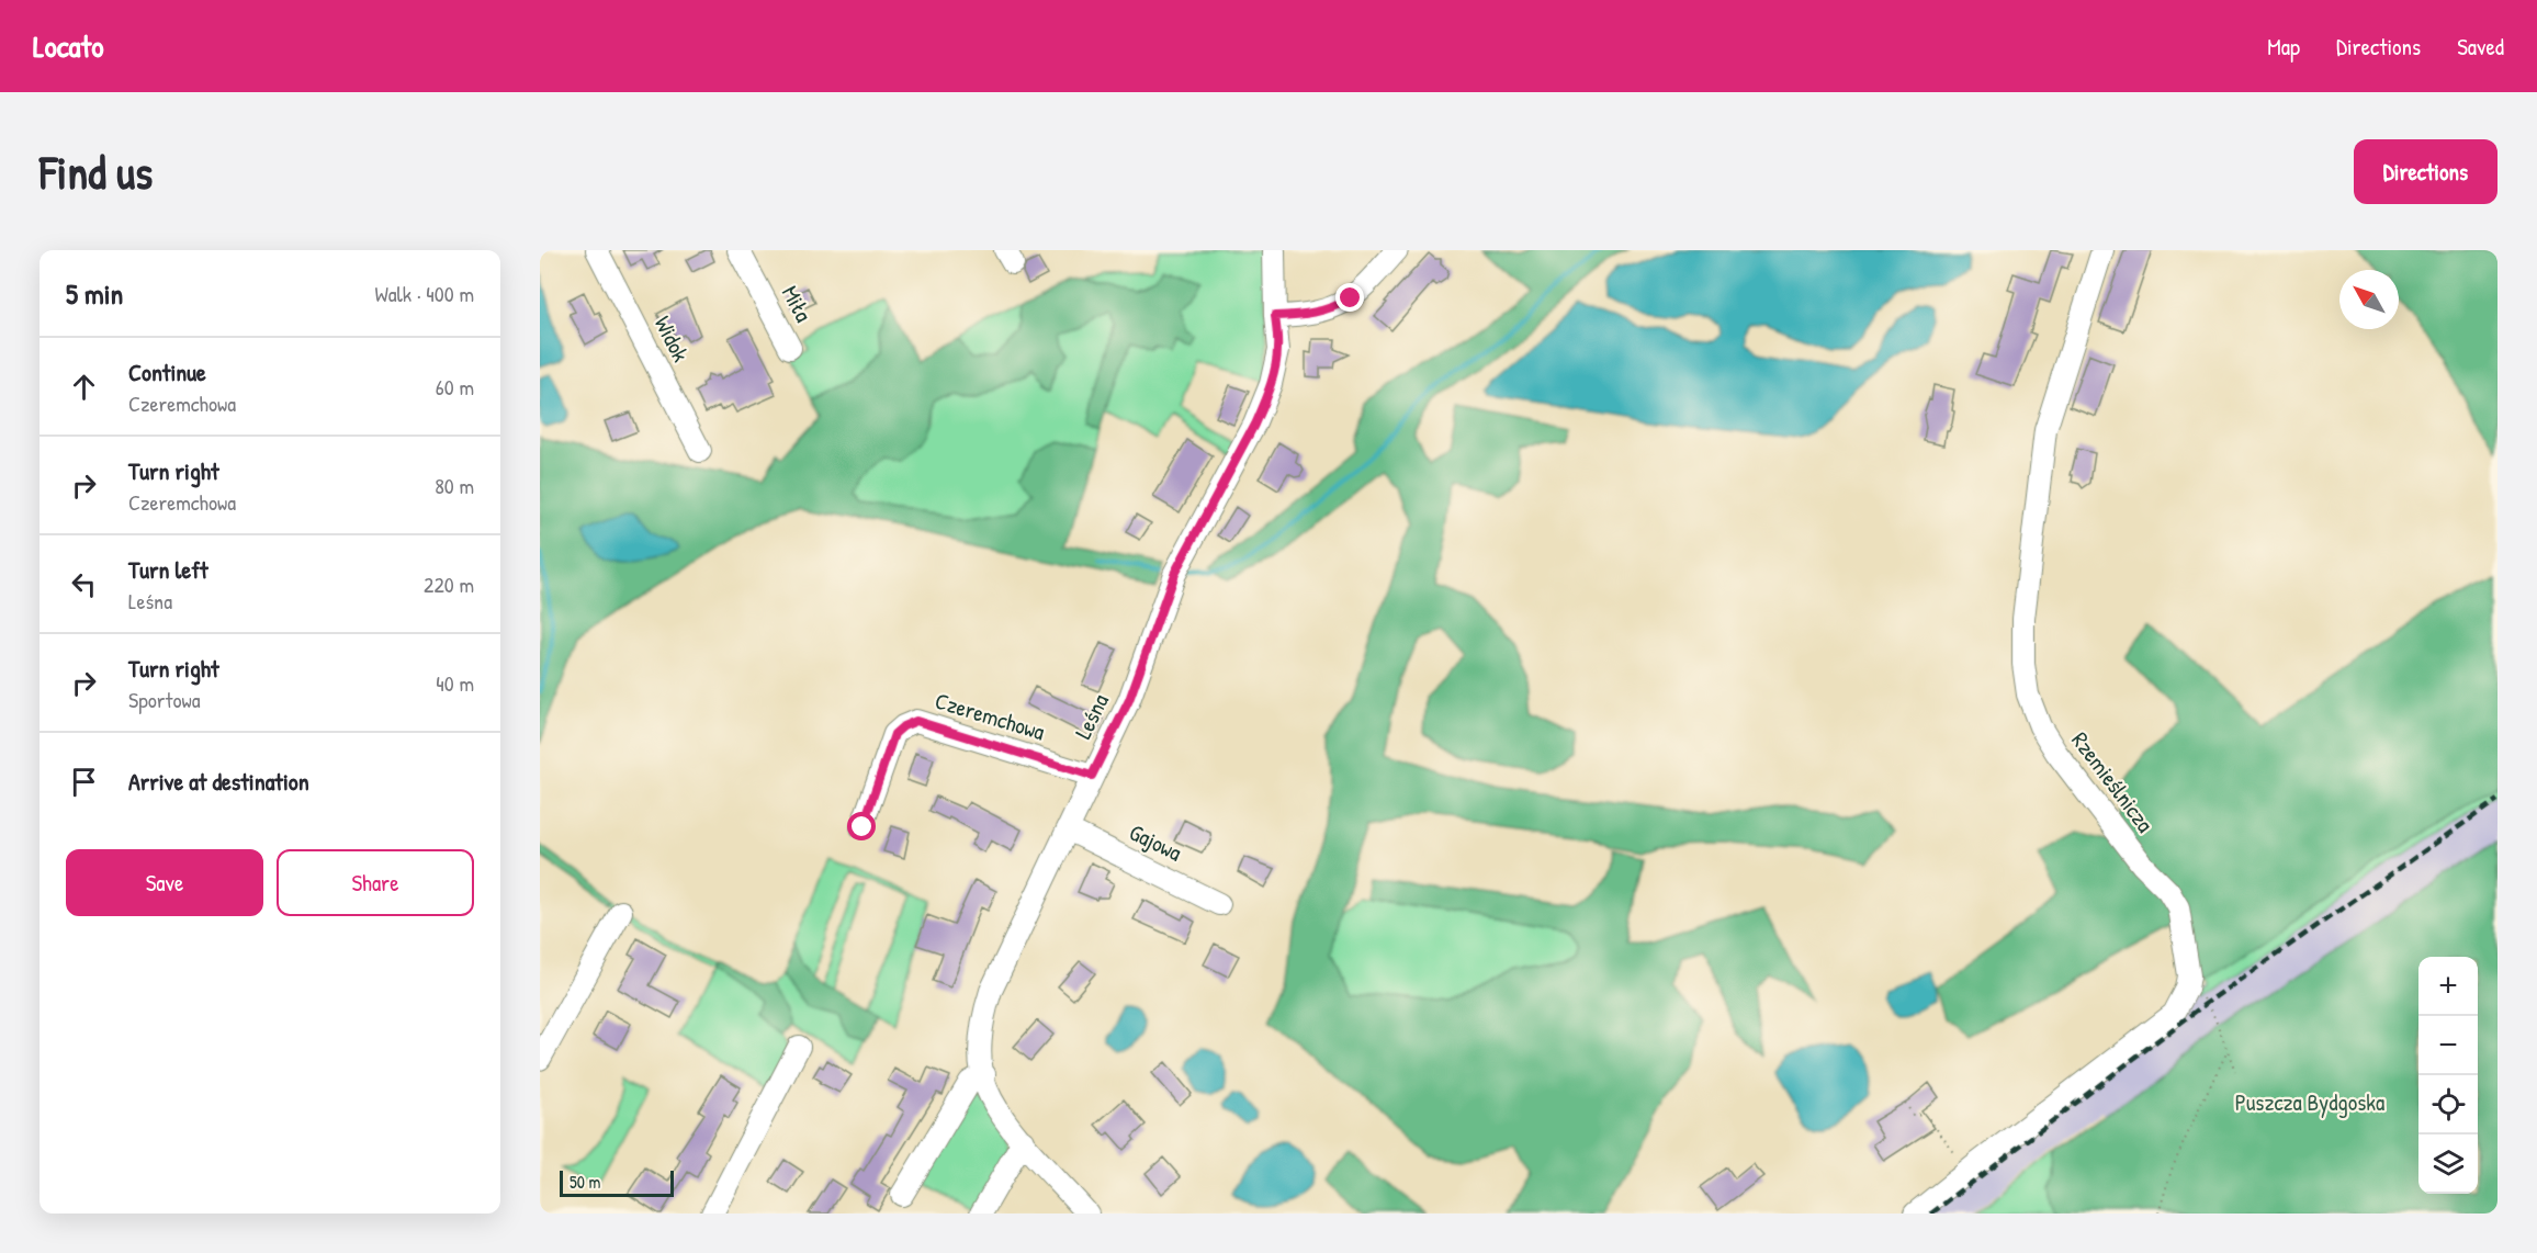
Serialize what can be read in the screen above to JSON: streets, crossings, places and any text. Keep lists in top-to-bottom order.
{
  "streets": {
    "street": [
      "Miła",
      "Widok",
      "Czeremchowa",
      "Leśna",
      "Rzemieślnicza",
      "Gajowa"
    ]
  },
  "crossings": [
    ["Czeremchowa", "Leśna"],
    ["Leśna", "Gajowa"]
  ],
  "parks": ["Puszcza Bydgoska"],
  "scale_bar": "50 m",
  "north": "top left",
  "page": {
    "header": "Locato",
    "nav": ["Map", "Directions", "Saved"],
    "buttons": [
      "Directions",
      ["Save", "Share"]
    ],
    "title": "Find us",
    "heading": ["5 min", "Walk · 400 m"],
    "list": [
      ["Continue", "Czeremchowa", "60 m"],
      ["Turn right", "Czeremchowa", "80 m"],
      ["Turn left", "Leśna", "220 m"],
      ["Turn right", "Sportowa", "40 m"],
      "Arrive at destination"
    ],
    "map_buttons": ["+", "−"],
    "scale": "50 m"
  }
}
